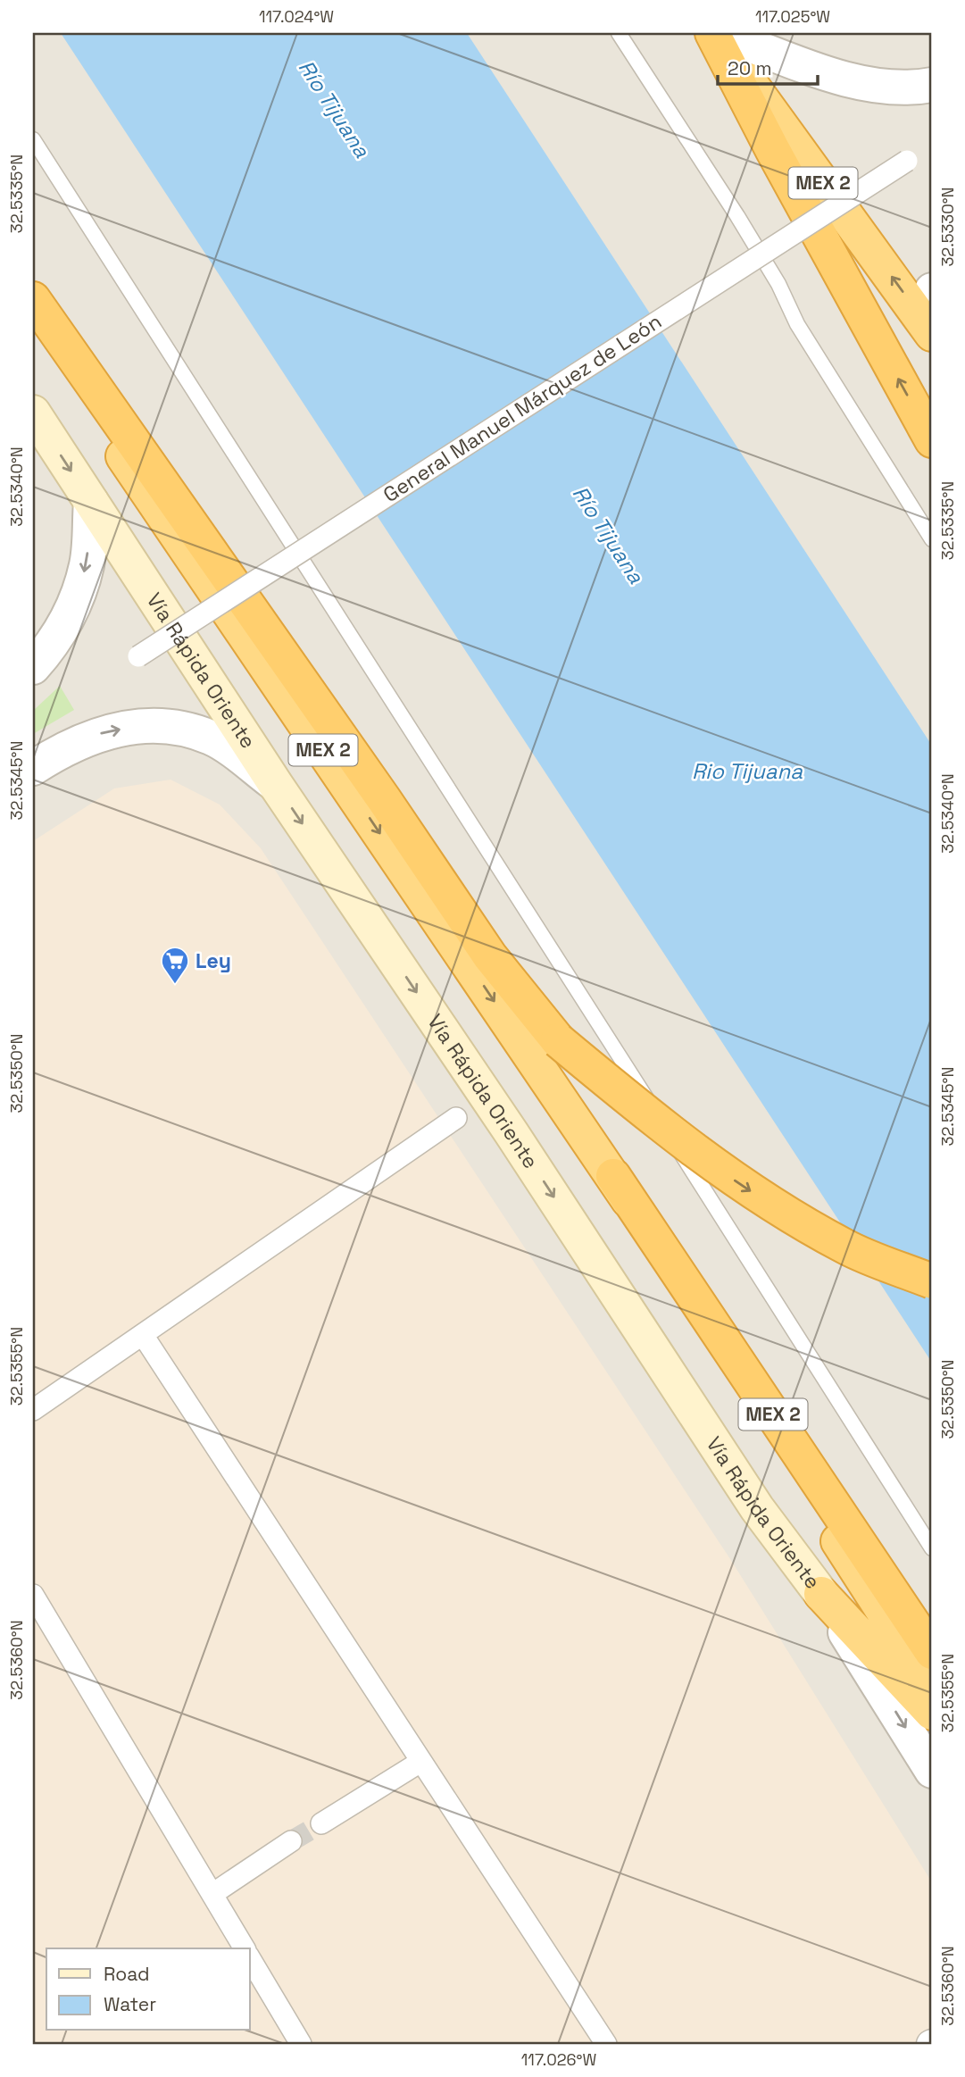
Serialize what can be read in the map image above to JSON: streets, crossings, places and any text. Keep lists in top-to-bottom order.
{
  "streets": {
    "highway": ["MEX 2"],
    "main road": ["Vía Rápida Oriente"],
    "street": ["General Manuel Márquez de León"]
  },
  "one_way": ["Vía Rápida Oriente"],
  "water": ["Río Tijuana", "Rio Tijuana"],
  "places": {
    "supermarket": ["Ley"]
  },
  "legend": ["Road", "Water"],
  "scale_bar": "20 m",
  "coordinates": [
    "117.024°W",
    "117.025°W",
    "32.5335°N",
    "32.5330°N",
    "32.5340°N",
    "32.5345°N",
    "32.5350°N",
    "32.5355°N",
    "32.5360°N",
    "117.026°W"
  ]
}
